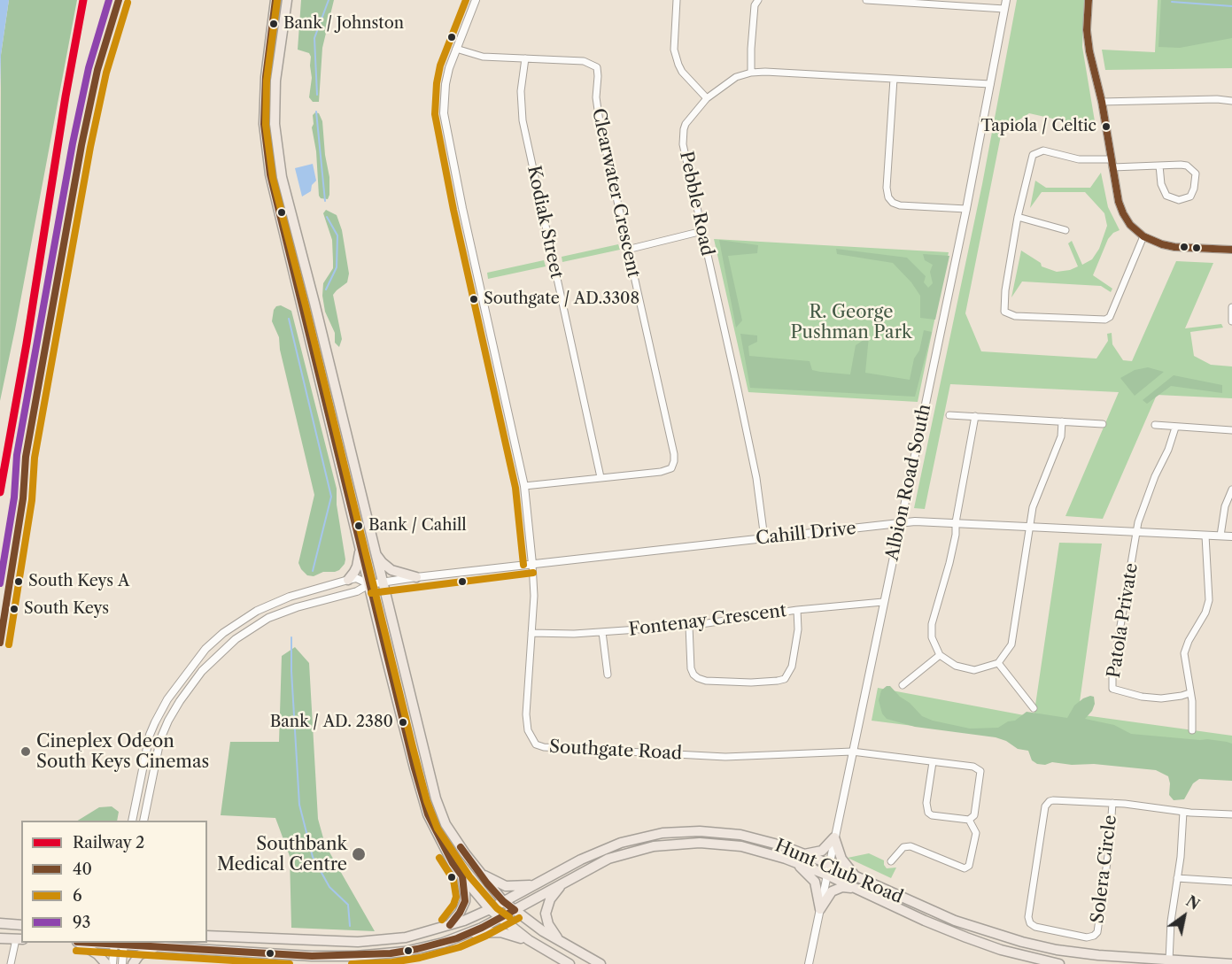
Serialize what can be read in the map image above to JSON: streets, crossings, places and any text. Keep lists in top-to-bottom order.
{
  "streets": {
    "main road": ["Hunt Club Road"],
    "street": [
      "Clearwater Crescent",
      "Pebble Road",
      "Kodiak Street",
      "Albion Road South",
      "Cahill Drive",
      "Fontenay Crescent",
      "Patola Private",
      "Southgate Road",
      "Solera Circle"
    ]
  },
  "crossings": [
    ["Clearwater Crescent", "Kodiak Street"],
    ["Clearwater Crescent", "Southgate Road"],
    ["Pebble Road", "Albion Road South"],
    ["Pebble Road", "Cahill Drive"],
    ["Albion Road South", "Cahill Drive"],
    ["Albion Road South", "Fontenay Crescent"],
    ["Albion Road South", "Southgate Road"],
    ["Albion Road South", "Hunt Club Road"],
    ["Cahill Drive", "Patola Private"],
    ["Cahill Drive", "Southgate Road"],
    ["Fontenay Crescent", "Southgate Road"]
  ],
  "parks": ["R. George Pushman Park"],
  "places": [
    "Bank / Johnston",
    "Tapiola / Celtic",
    "Southgate / AD.3308",
    "Bank / Cahill",
    "South Keys A",
    "South Keys",
    "Bank / AD. 2380",
    "Cineplex Odeon South Keys Cinemas",
    "Southbank Medical Centre"
  ],
  "lines": [
    "rail line 2",
    "transit line 40",
    "transit line 6",
    "transit line 93"
  ],
  "legend": [
    "Railway 2",
    "40",
    "6",
    "93"
  ],
  "north": "top right"
}
